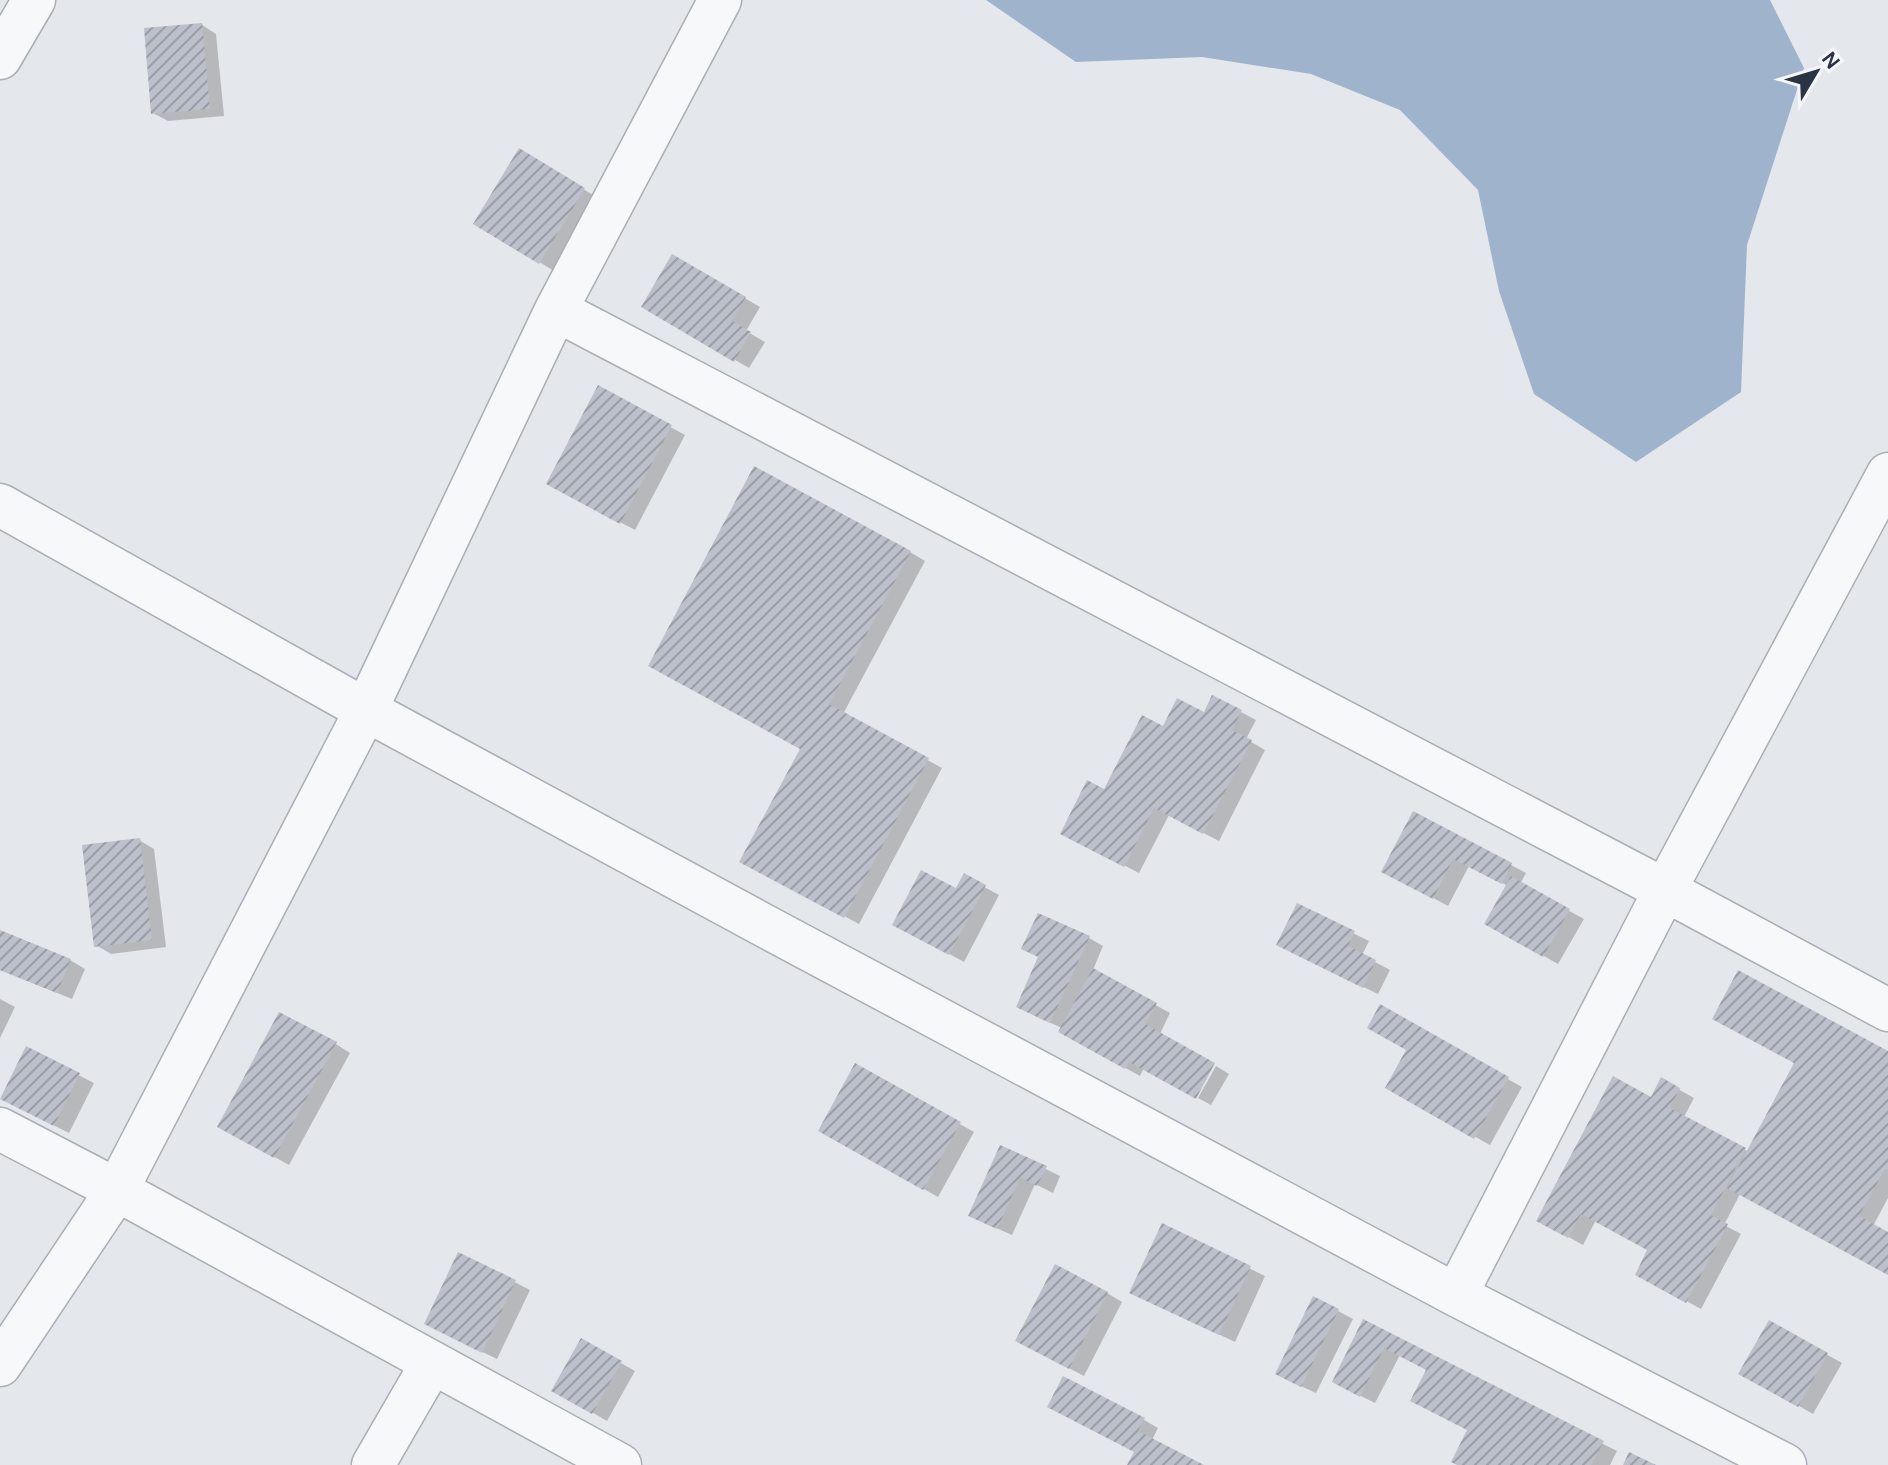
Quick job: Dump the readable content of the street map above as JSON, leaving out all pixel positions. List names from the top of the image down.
{
  "north": "top right"
}
